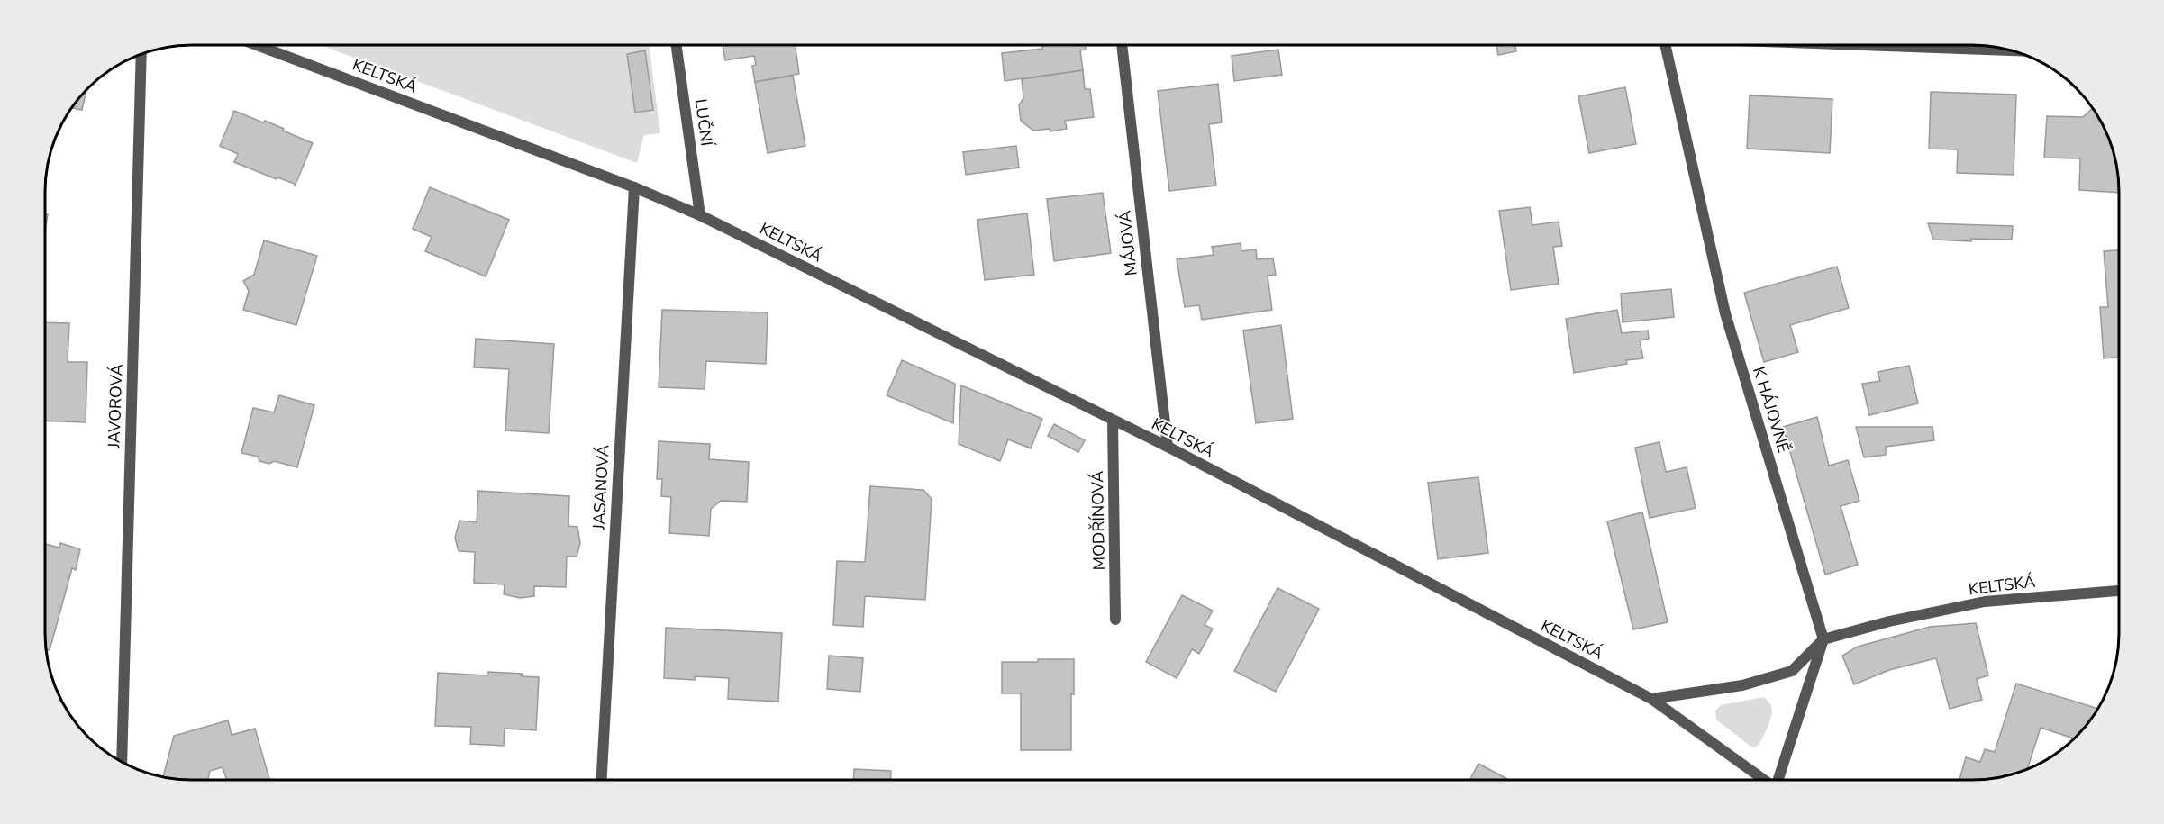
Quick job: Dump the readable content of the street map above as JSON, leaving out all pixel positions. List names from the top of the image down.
{
  "streets": {
    "street": [
      "KELTSKÁ",
      "LUČNÍ",
      "MÁJOVÁ",
      "JAVOROVÁ",
      "K HÁJOVNĚ",
      "JASANOVÁ",
      "MODŘÍNOVÁ"
    ]
  },
  "crossings": [
    ["KELTSKÁ", "LUČNÍ"],
    ["KELTSKÁ", "MÁJOVÁ"],
    ["KELTSKÁ", "K HÁJOVNĚ"],
    ["KELTSKÁ", "JASANOVÁ"],
    ["KELTSKÁ", "MODŘÍNOVÁ"]
  ]
}
